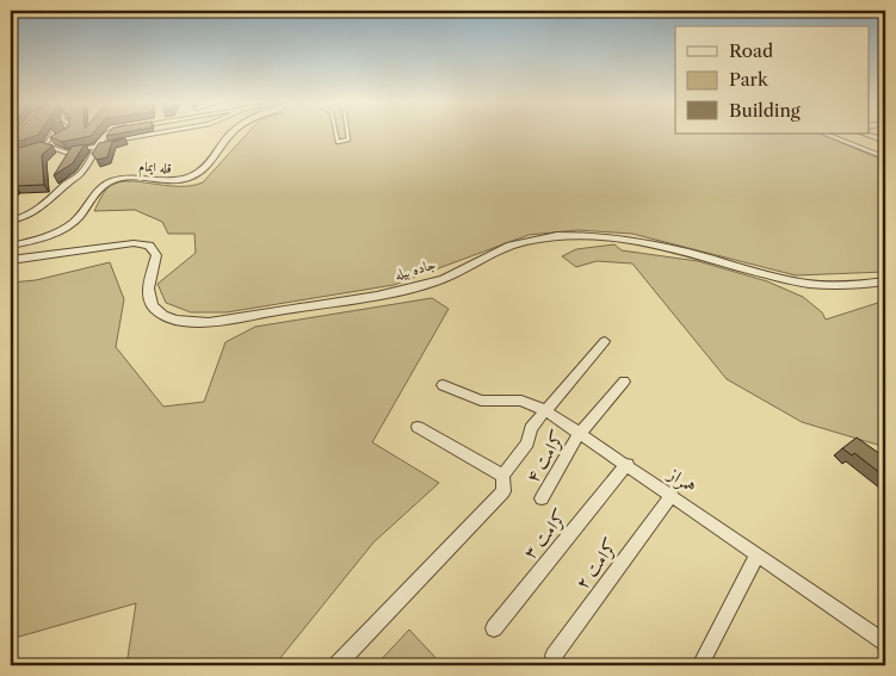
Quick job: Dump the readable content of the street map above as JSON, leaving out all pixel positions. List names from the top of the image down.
{
  "streets": {
    "street": [
      "قله ایمام",
      "جاده بیله",
      "کرامت ۴",
      "همراز",
      "کرامت ۳",
      "کرامت ۲"
    ]
  },
  "crossings": [
    ["کرامت ۴", "همراز"],
    ["همراز", "کرامت ۳"],
    ["همراز", "کرامت ۲"]
  ],
  "legend": ["Road", "Park", "Building"]
}
